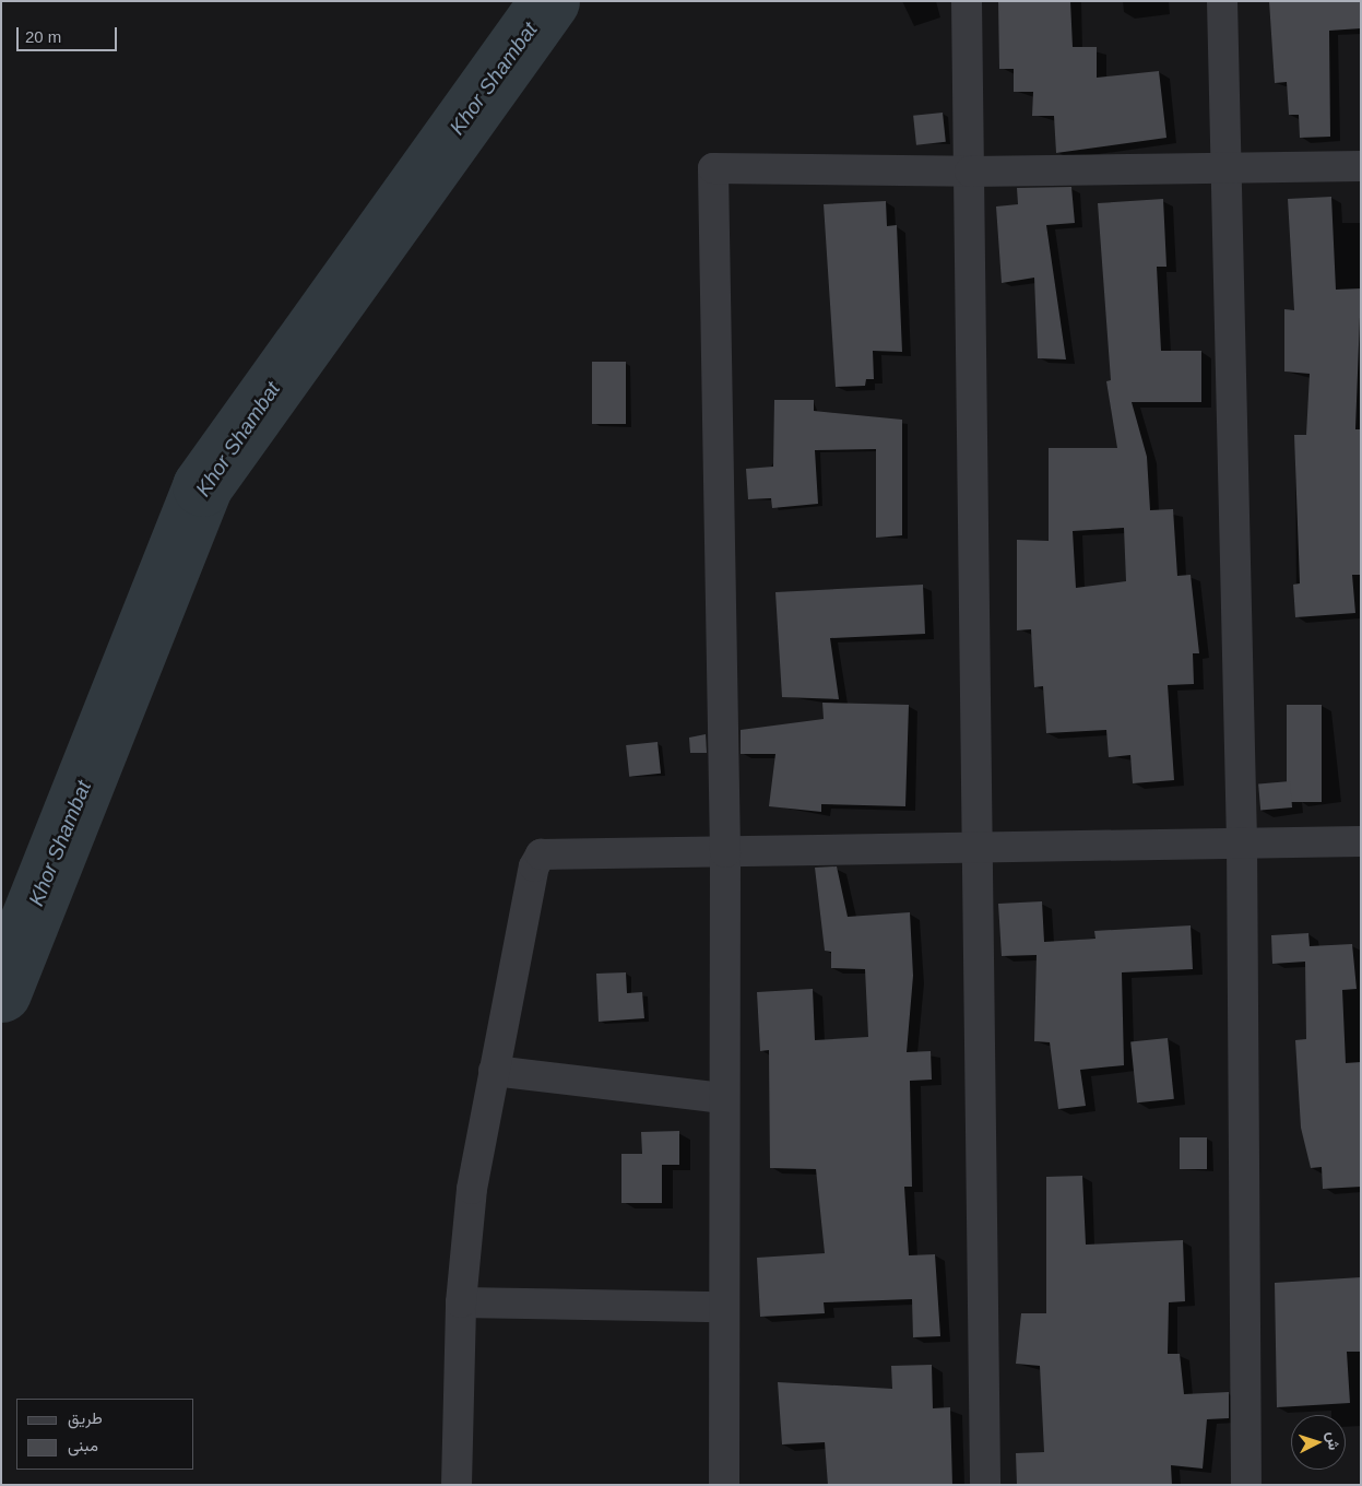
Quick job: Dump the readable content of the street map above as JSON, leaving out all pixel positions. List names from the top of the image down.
{
  "water": ["Khor Shambat"],
  "legend": ["طريق", "مبنى"],
  "scale_bar": "20 m",
  "north": "right"
}
